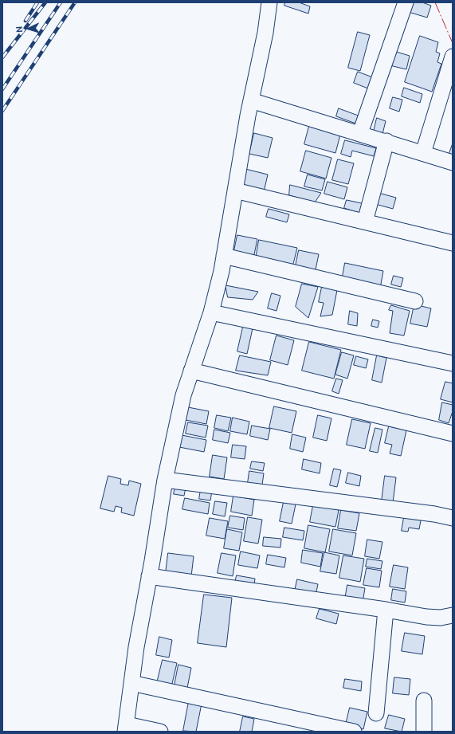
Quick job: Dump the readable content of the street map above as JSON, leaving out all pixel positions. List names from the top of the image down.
{
  "north": "left"
}
